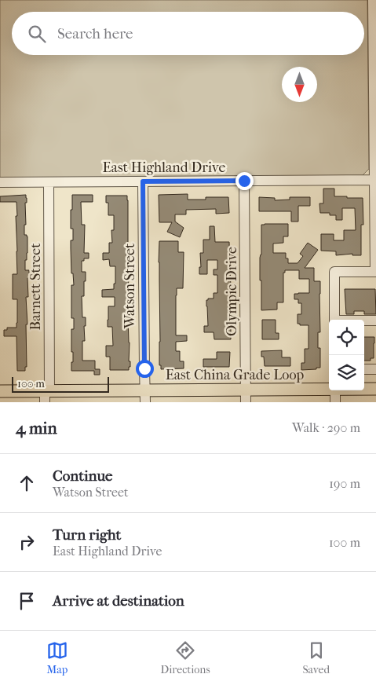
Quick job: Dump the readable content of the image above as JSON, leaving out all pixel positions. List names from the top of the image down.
{
  "streets": {
    "main road": ["East China Grade Loop"],
    "street": [
      "East Highland Drive",
      "Watson Street",
      "Barnett Street",
      "Olympic Drive"
    ]
  },
  "crossings": [
    ["East Highland Drive", "Watson Street"],
    ["East Highland Drive", "Barnett Street"],
    ["East Highland Drive", "Olympic Drive"],
    ["Watson Street", "East China Grade Loop"],
    ["Barnett Street", "East China Grade Loop"],
    ["Olympic Drive", "East China Grade Loop"]
  ],
  "scale_bar": "100 m",
  "north": "bottom",
  "page": {
    "search": "Search here",
    "scale": "100 m",
    "heading": ["4 min", "Walk · 290 m"],
    "list": [
      ["Continue", "Watson Street", "190 m"],
      ["Turn right", "East Highland Drive", "100 m"],
      "Arrive at destination"
    ],
    "nav": ["Map", "Directions", "Saved"]
  }
}
